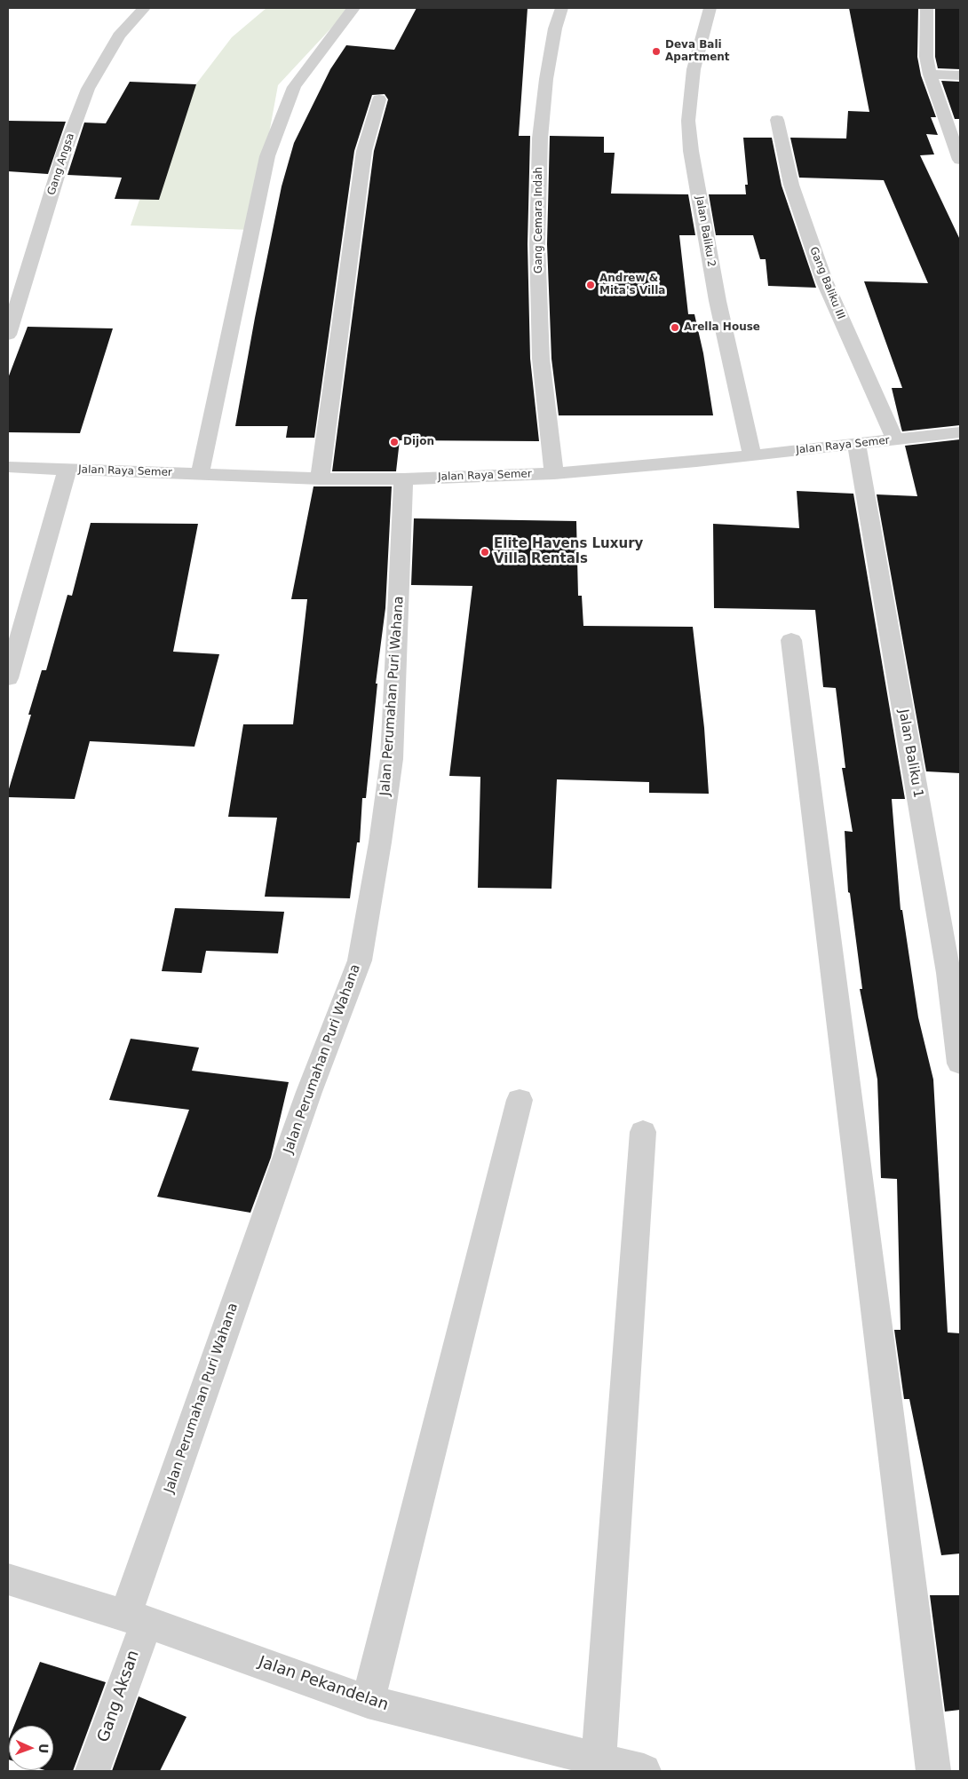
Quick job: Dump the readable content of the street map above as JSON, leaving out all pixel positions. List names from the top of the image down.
{
  "streets": {
    "street": [
      "Gang Angsa",
      "Gang Cemara Indah",
      "Jalan Baliku 2",
      "Gang Baliku III",
      "Jalan Raya Semer",
      "Jalan Perumahan Puri Wahana",
      "Jalan Baliku 1",
      "Jalan Pekandelan",
      "Gang Aksan"
    ]
  },
  "crossings": [
    ["Gang Cemara Indah", "Jalan Raya Semer"],
    ["Jalan Baliku 2", "Jalan Raya Semer"],
    ["Gang Baliku III", "Jalan Raya Semer"],
    ["Jalan Raya Semer", "Jalan Perumahan Puri Wahana"],
    ["Jalan Raya Semer", "Jalan Baliku 1"],
    ["Jalan Perumahan Puri Wahana", "Jalan Pekandelan"],
    ["Jalan Perumahan Puri Wahana", "Gang Aksan"],
    ["Jalan Pekandelan", "Gang Aksan"]
  ],
  "places": [
    "Deva Bali Apartment",
    "Andrew & Mita's Villa",
    "Arella House",
    "Dijon",
    "Elite Havens Luxury Villa Rentals"
  ],
  "north": "right"
}
